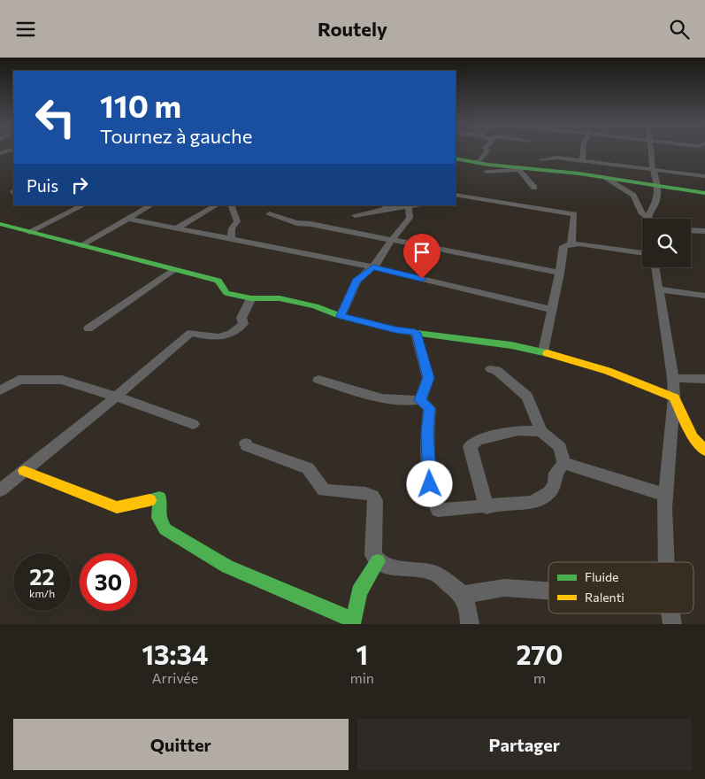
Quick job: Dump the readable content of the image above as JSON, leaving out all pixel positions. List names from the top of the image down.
{
  "legend": ["Fluide", "Ralenti"],
  "page": {
    "header": "Routely",
    "turn": ["110 m", "Tournez à gauche"],
    "then": "Puis",
    "speed": "22 km/h",
    "limit": "30",
    "eta": [
      "13:34",
      "Arrivée",
      "1",
      "min",
      "270",
      "m"
    ],
    "buttons": ["Quitter", "Partager"]
  }
}
